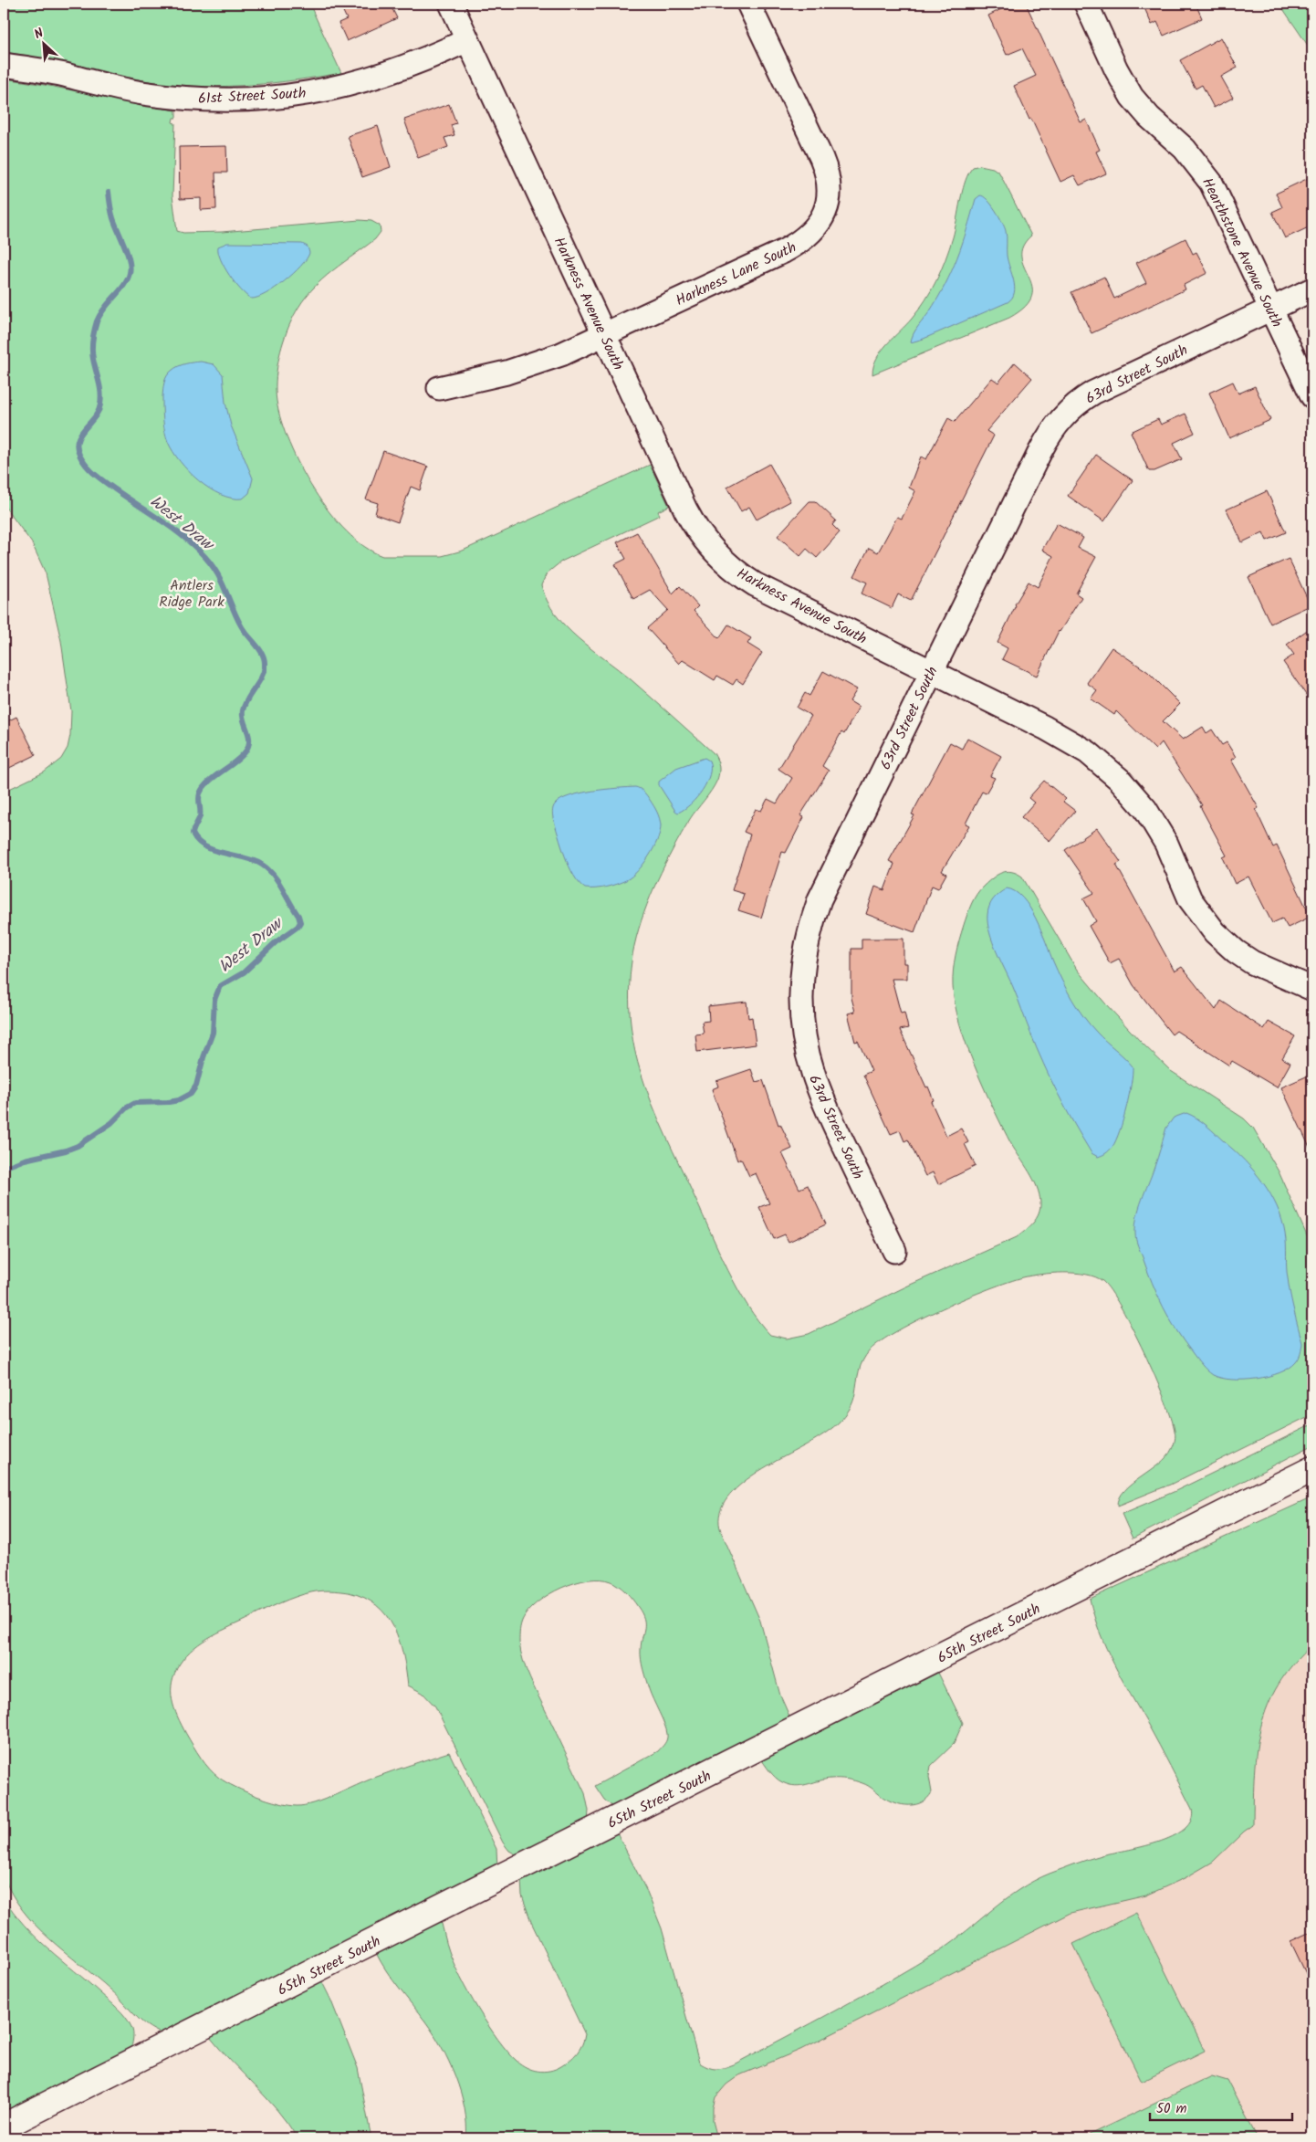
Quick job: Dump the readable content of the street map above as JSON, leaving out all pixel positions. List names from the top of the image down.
{
  "streets": {
    "street": [
      "61st Street South",
      "Hearthstone Avenue South",
      "Harkness Lane South",
      "Harkness Avenue South",
      "63rd Street South",
      "65th Street South"
    ]
  },
  "crossings": [
    ["61st Street South", "Harkness Avenue South"],
    ["Hearthstone Avenue South", "63rd Street South"],
    ["Harkness Lane South", "Harkness Avenue South"],
    ["Harkness Avenue South", "63rd Street South"]
  ],
  "water": ["West Draw"],
  "parks": ["Antlers Ridge Park"],
  "scale_bar": "50 m",
  "north": "top left"
}
